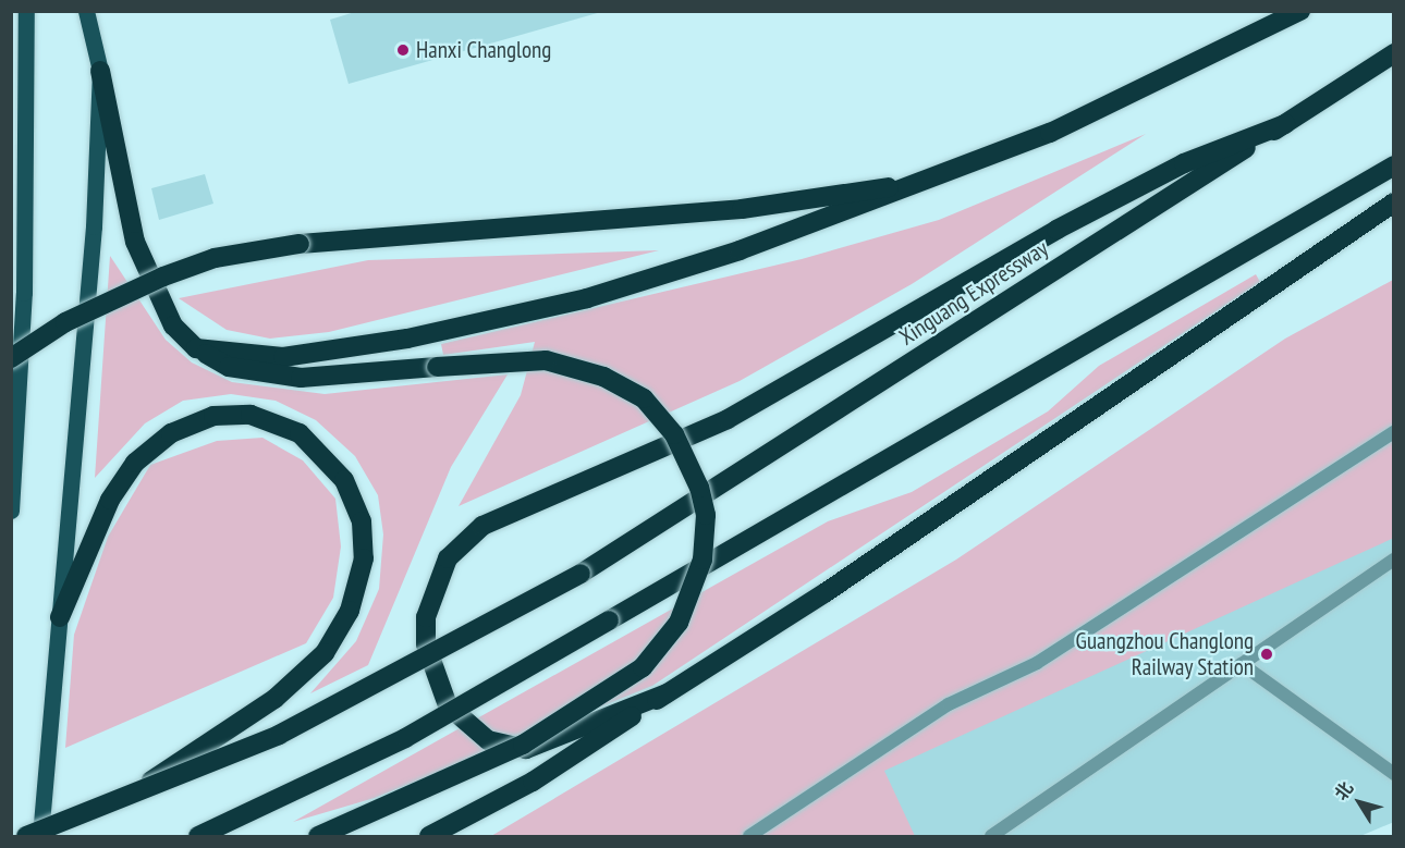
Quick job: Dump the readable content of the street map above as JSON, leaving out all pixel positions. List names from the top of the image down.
{
  "streets": {
    "highway": ["Xinguang Expressway"]
  },
  "places": ["Hanxi Changlong", "Guangzhou Changlong Railway Station"],
  "north": "top left"
}
